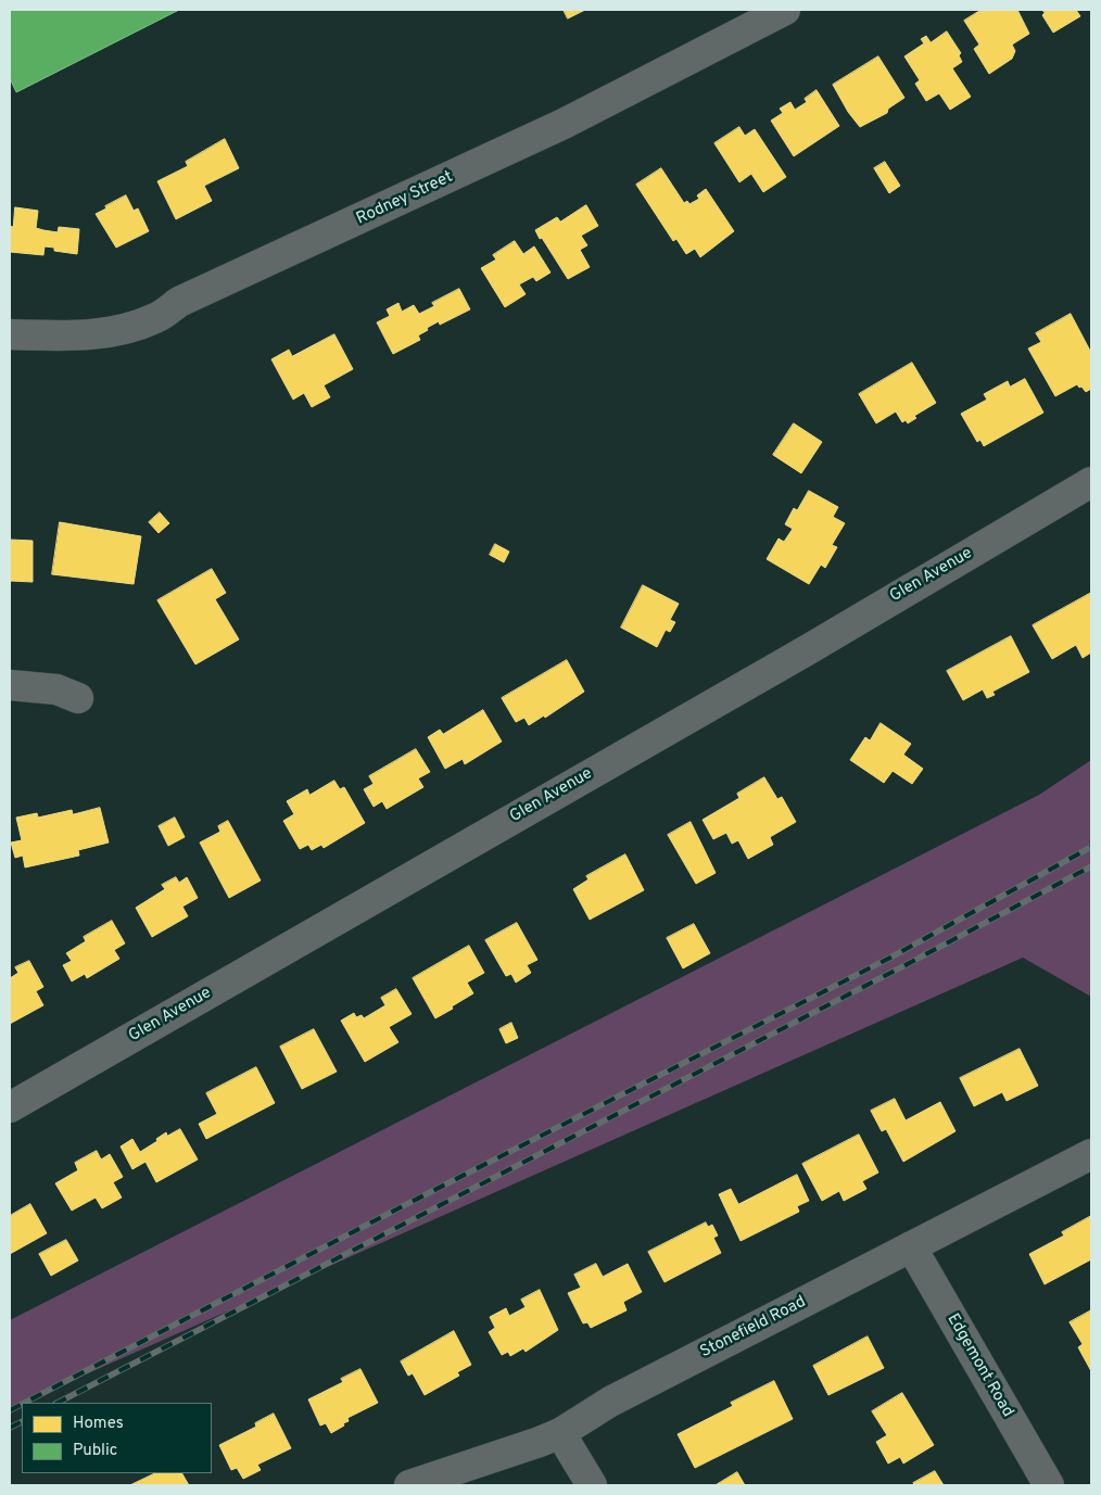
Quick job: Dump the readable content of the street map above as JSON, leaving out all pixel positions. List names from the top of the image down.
{
  "streets": {
    "street": [
      "Rodney Street",
      "Glen Avenue",
      "Stonefield Road",
      "Edgemont Road"
    ]
  },
  "crossings": [
    ["Stonefield Road", "Edgemont Road"]
  ],
  "legend": ["Homes", "Public"]
}
